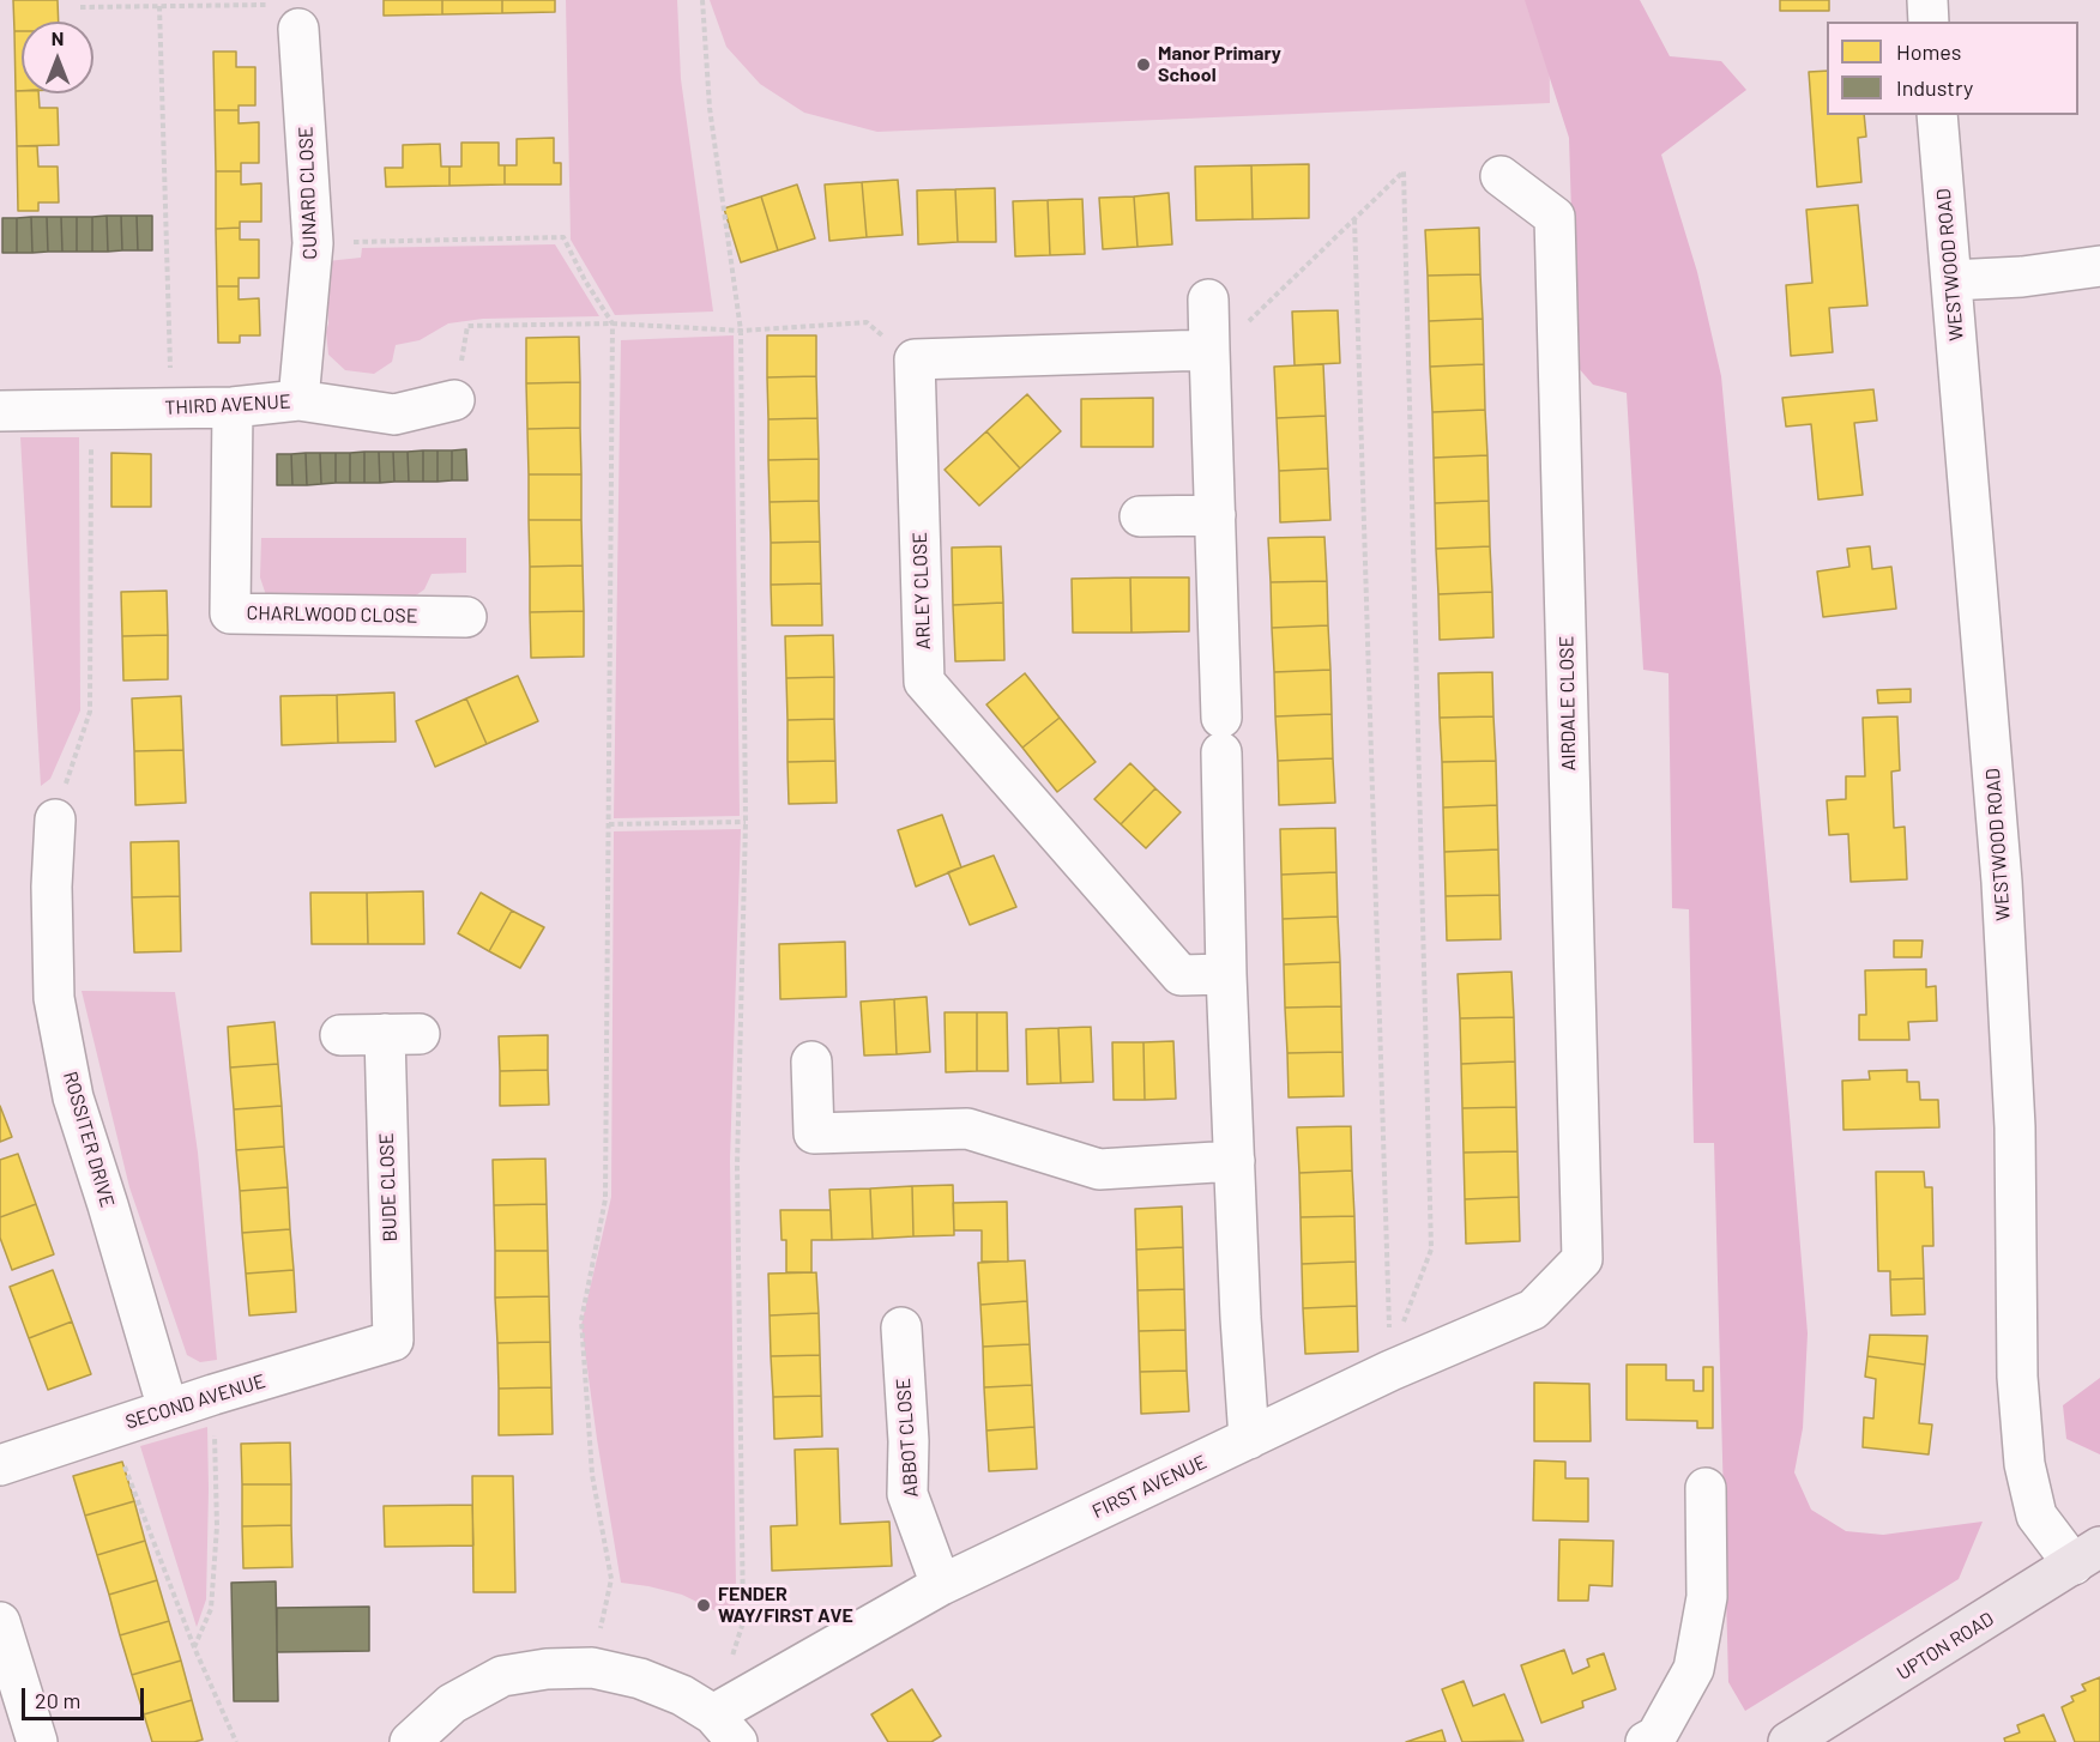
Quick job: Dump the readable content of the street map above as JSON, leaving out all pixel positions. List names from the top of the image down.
{
  "streets": {
    "main road": ["UPTON ROAD"],
    "street": [
      "CUNARD CLOSE",
      "WESTWOOD ROAD",
      "THIRD AVENUE",
      "ARLEY CLOSE",
      "CHARLWOOD CLOSE",
      "AIRDALE CLOSE",
      "ROSSITER DRIVE",
      "BUDE CLOSE",
      "SECOND AVENUE",
      "ABBOT CLOSE",
      "FIRST AVENUE"
    ]
  },
  "crossings": [
    ["CUNARD CLOSE", "THIRD AVENUE"],
    ["WESTWOOD ROAD", "UPTON ROAD"],
    ["THIRD AVENUE", "CHARLWOOD CLOSE"],
    ["AIRDALE CLOSE", "FIRST AVENUE"],
    ["ROSSITER DRIVE", "SECOND AVENUE"],
    ["BUDE CLOSE", "SECOND AVENUE"],
    ["ABBOT CLOSE", "FIRST AVENUE"]
  ],
  "places": ["Manor Primary School", "FENDER WAY/FIRST AVE"],
  "legend": ["Homes", "Industry"],
  "scale_bar": "20 m",
  "north": "top"
}
